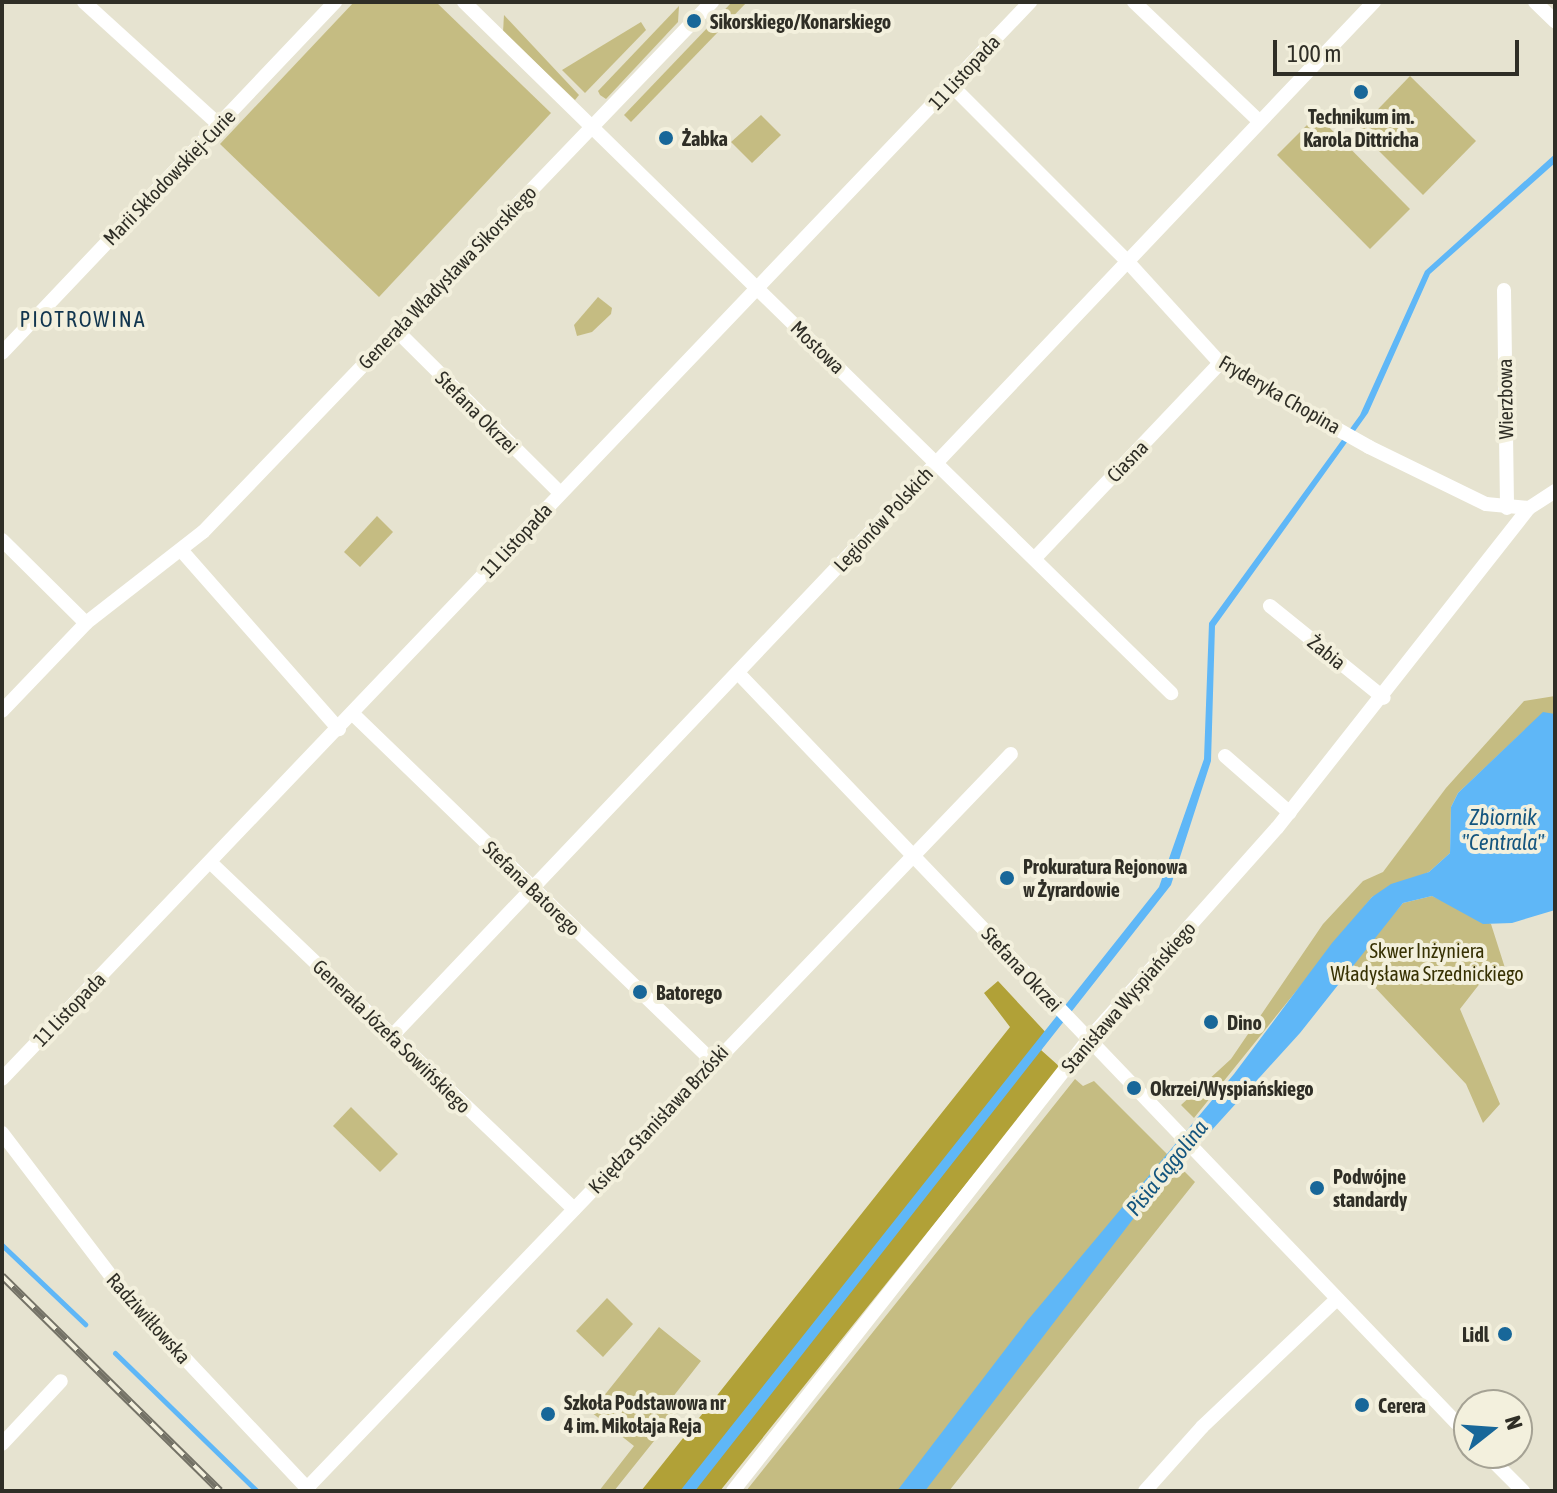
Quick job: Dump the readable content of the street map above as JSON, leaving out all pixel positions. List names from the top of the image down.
{
  "streets": {
    "street": [
      "11 Listopada",
      "Marii Skłodowskiej-Curie",
      "Generała Władysława Sikorskiego",
      "Mostowa",
      "Fryderyka Chopina",
      "Wierzbowa",
      "Stefana Okrzei",
      "Ciasna",
      "Legionów Polskich",
      "Żabia",
      "Stefana Batorego",
      "Stanisława Wyspiańskiego",
      "Generała Józefa Sowińskiego",
      "Księdza Stanisława Brzóski",
      "Radziwiłłowska"
    ]
  },
  "crossings": [
    ["11 Listopada", "Mostowa"],
    ["11 Listopada", "Fryderyka Chopina"],
    ["11 Listopada", "Stefana Okrzei"],
    ["11 Listopada", "Stefana Batorego"],
    ["11 Listopada", "Generała Józefa Sowińskiego"],
    ["Generała Władysława Sikorskiego", "Mostowa"],
    ["Generała Władysława Sikorskiego", "Stefana Okrzei"],
    ["Mostowa", "Ciasna"],
    ["Mostowa", "Legionów Polskich"],
    ["Fryderyka Chopina", "Wierzbowa"],
    ["Fryderyka Chopina", "Ciasna"],
    ["Fryderyka Chopina", "Legionów Polskich"],
    ["Fryderyka Chopina", "Stanisława Wyspiańskiego"],
    ["Stefana Okrzei", "Legionów Polskich"],
    ["Stefana Okrzei", "Stanisława Wyspiańskiego"],
    ["Stefana Okrzei", "Księdza Stanisława Brzóski"],
    ["Legionów Polskich", "Stefana Batorego"],
    ["Legionów Polskich", "Generała Józefa Sowińskiego"],
    ["Żabia", "Stanisława Wyspiańskiego"],
    ["Stefana Batorego", "Księdza Stanisława Brzóski"],
    ["Generała Józefa Sowińskiego", "Księdza Stanisława Brzóski"],
    ["Księdza Stanisława Brzóski", "Radziwiłłowska"]
  ],
  "districts": ["PIOTROWINA"],
  "water": ["Zbiornik \"Centrala\"", "Pisia Gągolina"],
  "parks": ["Skwer Inżyniera Władysława Srzednickiego"],
  "places": [
    "Sikorskiego/Konarskiego",
    "Technikum im. Karola Dittricha",
    "Żabka",
    "Prokuratura Rejonowa w Żyrardowie",
    "Batorego",
    "Dino",
    "Okrzei/Wyspiańskiego",
    "Podwójne standardy",
    "Lidl",
    "Cerera",
    "Szkoła Podstawowa nr 4 im. Mikołaja Reja"
  ],
  "scale_bar": "100 m",
  "north": "right"
}
